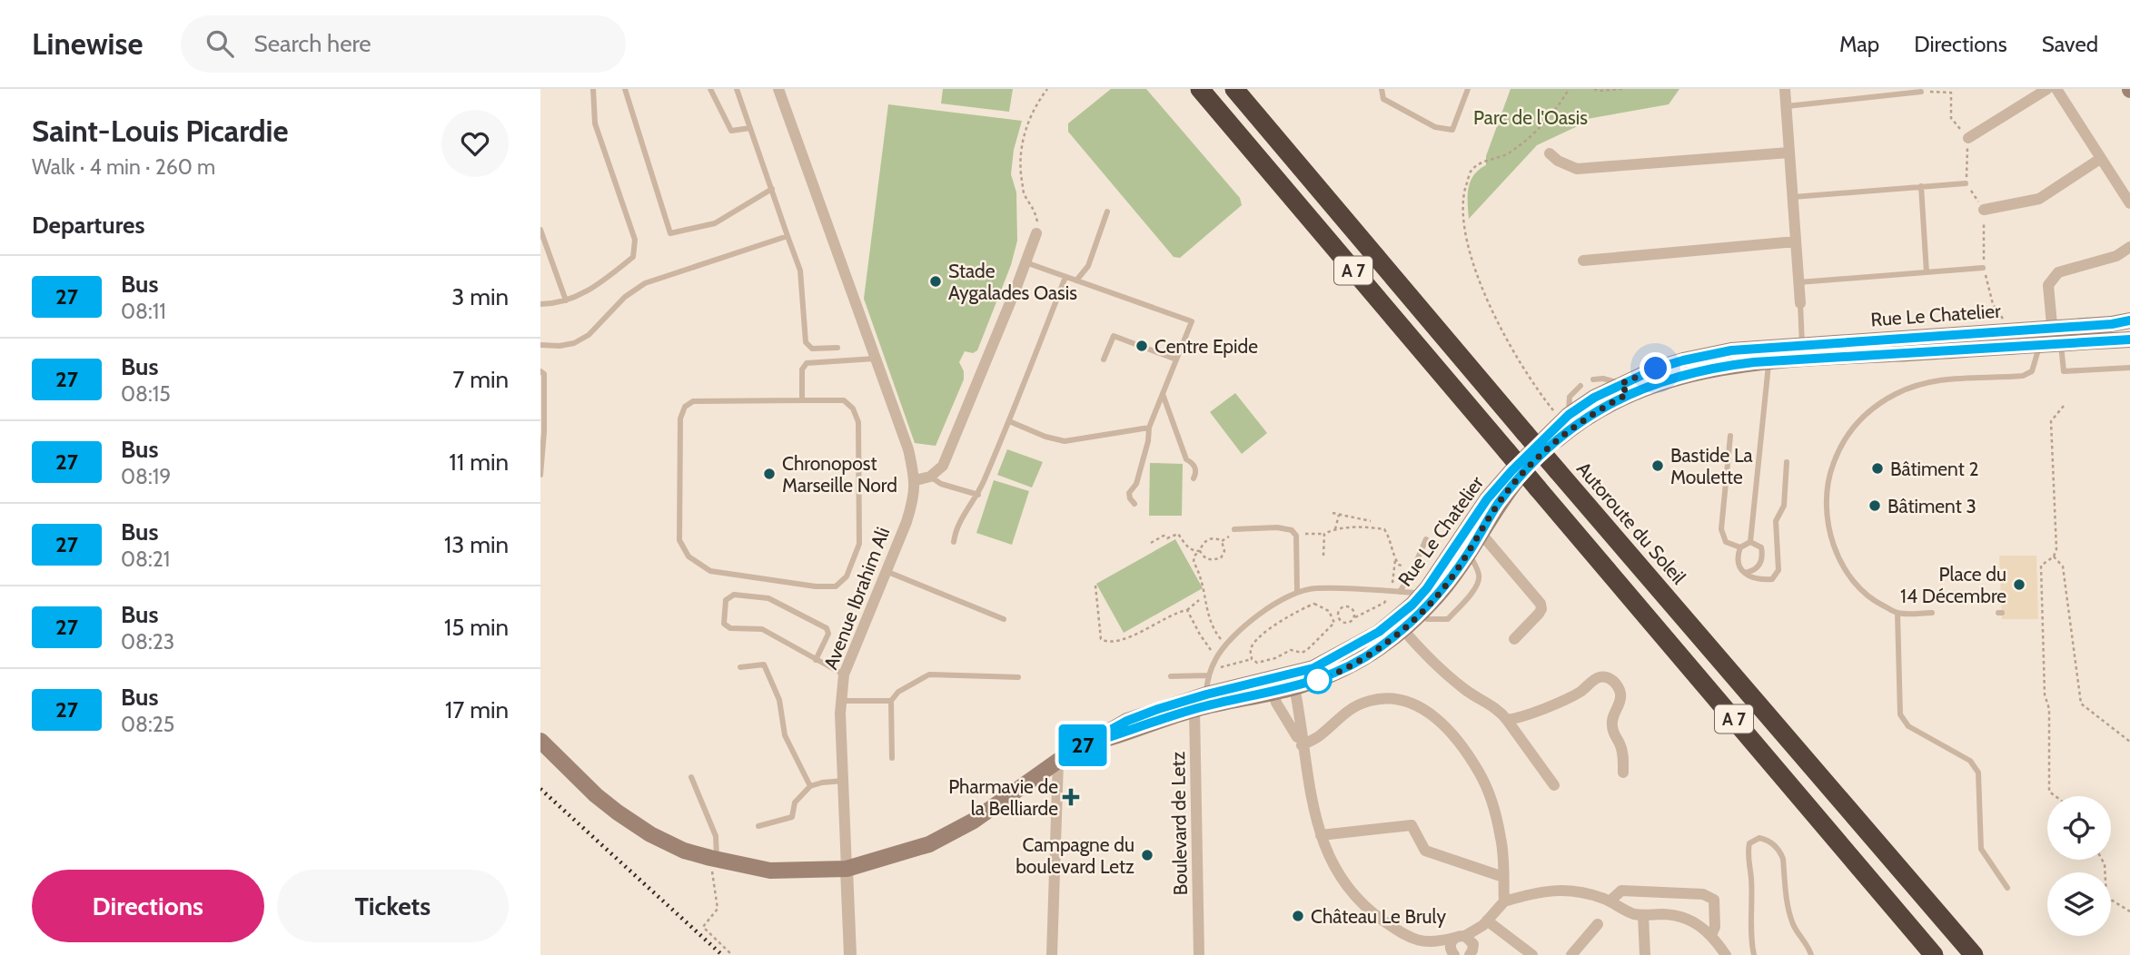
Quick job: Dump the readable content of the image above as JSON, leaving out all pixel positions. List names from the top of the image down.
{
  "streets": {
    "highway": ["A 7", "Autoroute du Soleil"],
    "main road": ["Rue Le Chatelier"],
    "street": ["Avenue Ibrahim Ali", "Boulevard de Letz"]
  },
  "crossings": [
    ["Rue Le Chatelier", "Avenue Ibrahim Ali"],
    ["Rue Le Chatelier", "Boulevard de Letz"]
  ],
  "parks": ["Parc de l'Oasis"],
  "places": {
    "other": [
      "Stade Aygalades Oasis",
      "Centre Epide",
      "Bastide La Moulette",
      "Bâtiment 2",
      "Chronopost Marseille Nord",
      "Bâtiment 3",
      "Place du 14 Décembre",
      "Campagne du boulevard Letz",
      "Château Le Bruly"
    ],
    "health": ["Pharmavie de la Belliarde"]
  },
  "lines": ["bus line 27"],
  "page": {
    "header": "Linewise",
    "search": "Search here",
    "nav": ["Map", "Directions", "Saved"],
    "heading": [
      ["Saint-Louis Picardie", "Walk · 4 min · 260 m"],
      "Departures"
    ],
    "on_map": "27",
    "list": [
      {
        "mark": "27",
        "name": "Bus",
        "note": "08:11",
        "value": "3 min"
      },
      {
        "mark": "27",
        "name": "Bus",
        "note": "08:15",
        "value": "7 min"
      },
      {
        "mark": "27",
        "name": "Bus",
        "note": "08:19",
        "value": "11 min"
      },
      {
        "mark": "27",
        "name": "Bus",
        "note": "08:21",
        "value": "13 min"
      },
      {
        "mark": "27",
        "name": "Bus",
        "note": "08:23",
        "value": "15 min"
      },
      {
        "mark": "27",
        "name": "Bus",
        "note": "08:25",
        "value": "17 min"
      }
    ],
    "buttons": ["Directions", "Tickets"]
  }
}
